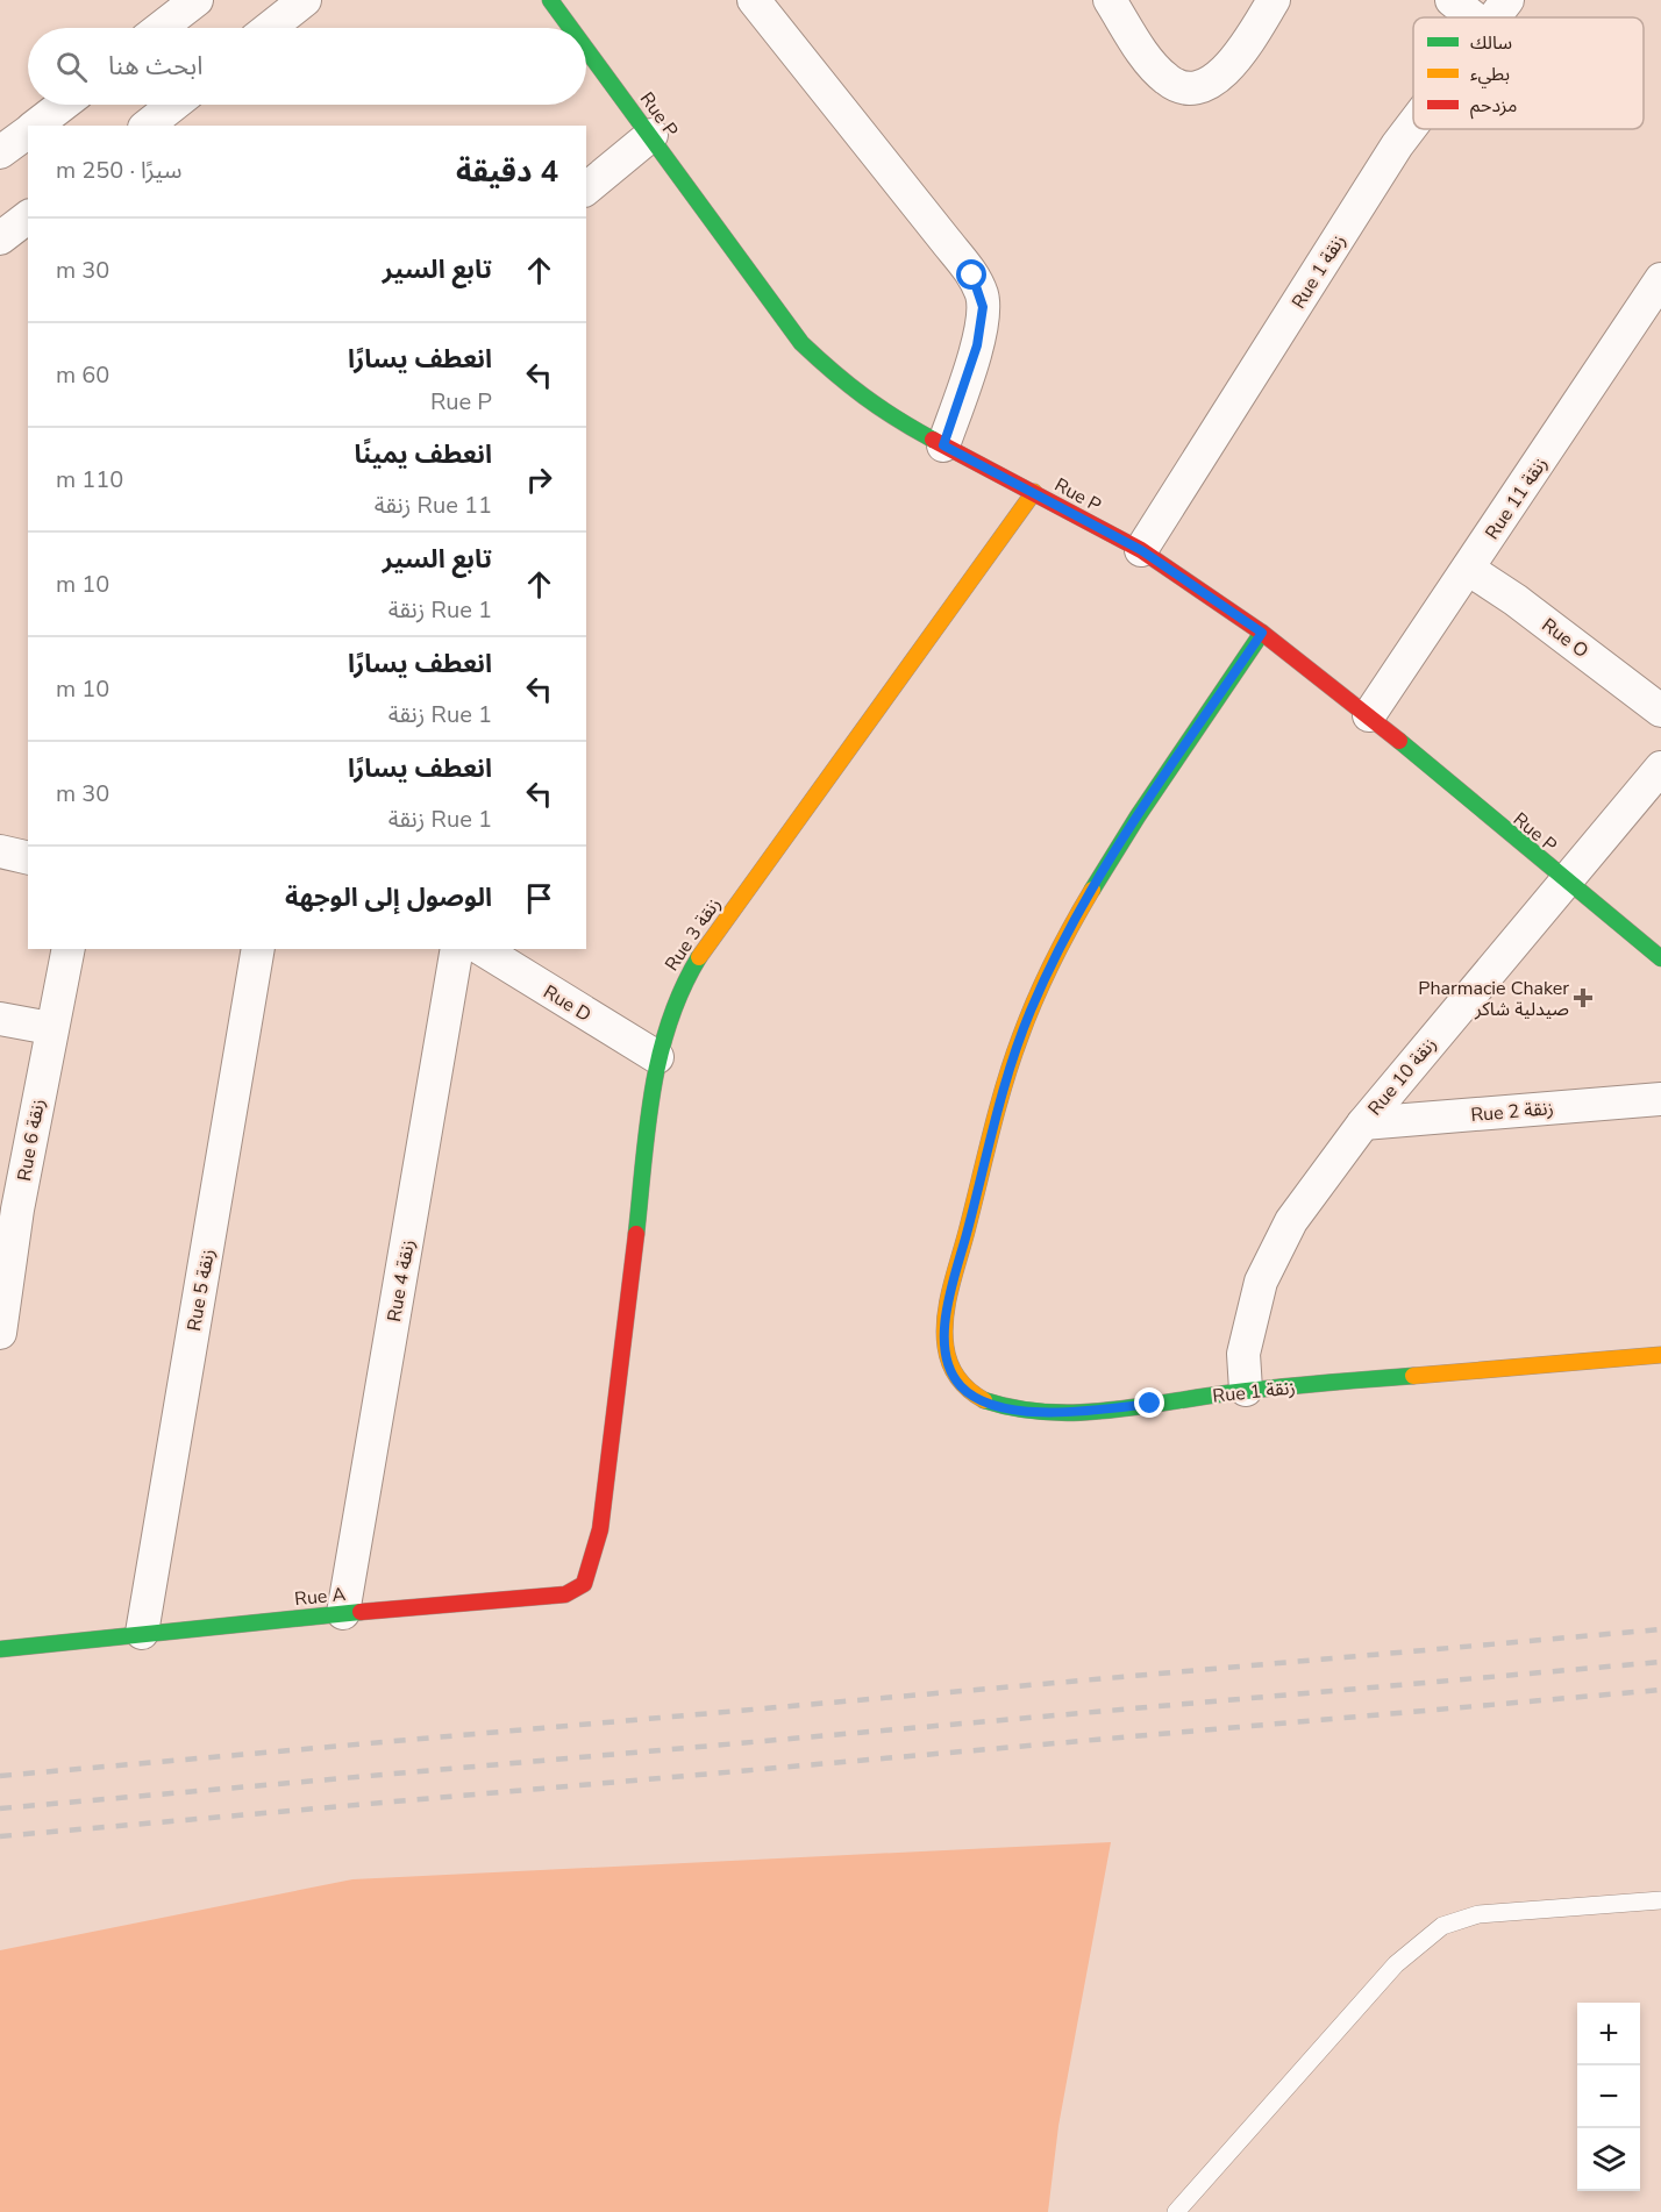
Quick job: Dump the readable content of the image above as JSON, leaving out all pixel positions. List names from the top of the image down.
{
  "streets": {
    "street": [
      "Rue P",
      "Rue 1 زنقة",
      "Rue 11 زنقة",
      "Rue O",
      "Rue 3 زنقة",
      "Rue D",
      "Rue 10 زنقة",
      "Rue 2 زنقة",
      "Rue 6 زنقة",
      "Rue 4 زنقة",
      "Rue 5 زنقة",
      "Rue A"
    ]
  },
  "crossings": [
    ["Rue P", "Rue 1 زنقة"],
    ["Rue P", "Rue 11 زنقة"],
    ["Rue P", "Rue 3 زنقة"],
    ["Rue P", "Rue 10 زنقة"],
    ["Rue 1 زنقة", "Rue 10 زنقة"],
    ["Rue 11 زنقة", "Rue O"],
    ["Rue 3 زنقة", "Rue D"],
    ["Rue 3 زنقة", "Rue A"],
    ["Rue 10 زنقة", "Rue 2 زنقة"],
    ["Rue 4 زنقة", "Rue A"],
    ["Rue 5 زنقة", "Rue A"]
  ],
  "places": {
    "health": ["Pharmacie Chaker صيدلية شاكر"]
  },
  "legend": ["سالك", "بطيء", "مزدحم"],
  "page": {
    "search": "ابحث هنا",
    "heading": ["4 دقيقة", "سيرًا · 250 m"],
    "list": [
      ["تابع السير", "30 m"],
      ["انعطف يسارًا", "Rue P", "60 m"],
      ["انعطف يمينًا", "Rue 11 زنقة", "110 m"],
      ["تابع السير", "Rue 1 زنقة", "10 m"],
      ["انعطف يسارًا", "Rue 1 زنقة", "10 m"],
      ["انعطف يسارًا", "Rue 1 زنقة", "30 m"],
      "الوصول إلى الوجهة"
    ],
    "map_buttons": ["+", "−"]
  }
}
